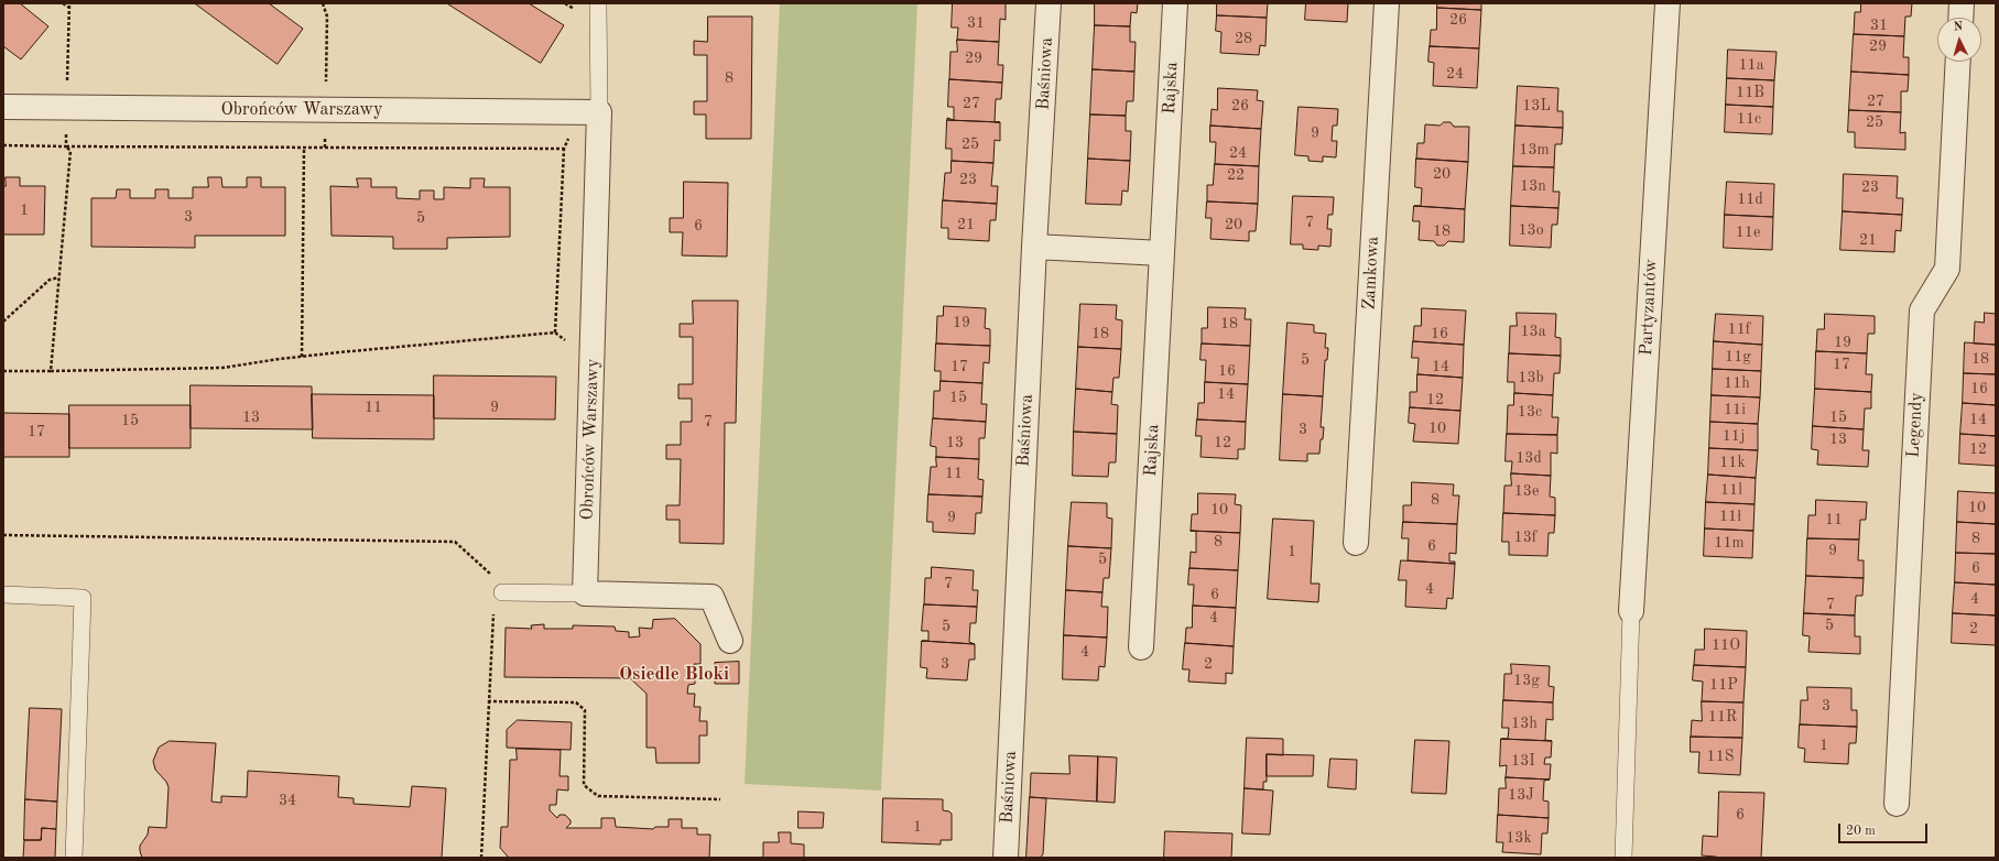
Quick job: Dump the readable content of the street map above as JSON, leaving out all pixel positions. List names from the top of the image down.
{
  "streets": {
    "street": [
      "Baśniowa",
      "Rajska",
      "Obrońców Warszawy",
      "Zamkowa",
      "Partyzantów",
      "Legendy"
    ]
  },
  "districts": ["Osiedle Bloki"],
  "house_numbers": [
    "26",
    "31",
    "31",
    "28",
    "29",
    "29",
    "11a",
    "24",
    "8",
    "11B",
    "27",
    "27",
    "26",
    "13L",
    "11c",
    "25",
    "9",
    "25",
    "13m",
    "24",
    "20",
    "22",
    "23",
    "13n",
    "23",
    "11d",
    "1",
    "3",
    "5",
    "7",
    "21",
    "20",
    "6",
    "13o",
    "18",
    "11e",
    "21",
    "19",
    "18",
    "11f",
    "13a",
    "18",
    "16",
    "19",
    "11g",
    "18",
    "5",
    "17",
    "17",
    "14",
    "16",
    "13b",
    "11h",
    "16",
    "14",
    "15",
    "12",
    "11",
    "9",
    "11i",
    "13c",
    "13",
    "15",
    "14",
    "15",
    "7",
    "10",
    "3",
    "17",
    "11j",
    "13",
    "13",
    "12",
    "12",
    "13d",
    "11k",
    "11",
    "11l",
    "13e",
    "8",
    "10",
    "10",
    "11ł",
    "9",
    "11",
    "13f",
    "8",
    "8",
    "11m",
    "6",
    "9",
    "1",
    "5",
    "6",
    "7",
    "4",
    "6",
    "4",
    "7",
    "4",
    "5",
    "5",
    "2",
    "11O",
    "4",
    "3",
    "2",
    "13g",
    "11P",
    "3",
    "11R",
    "13h",
    "1",
    "11S",
    "13I",
    "13J",
    "34",
    "6",
    "1",
    "13k"
  ],
  "scale_bar": "20 m",
  "north": "top"
}
